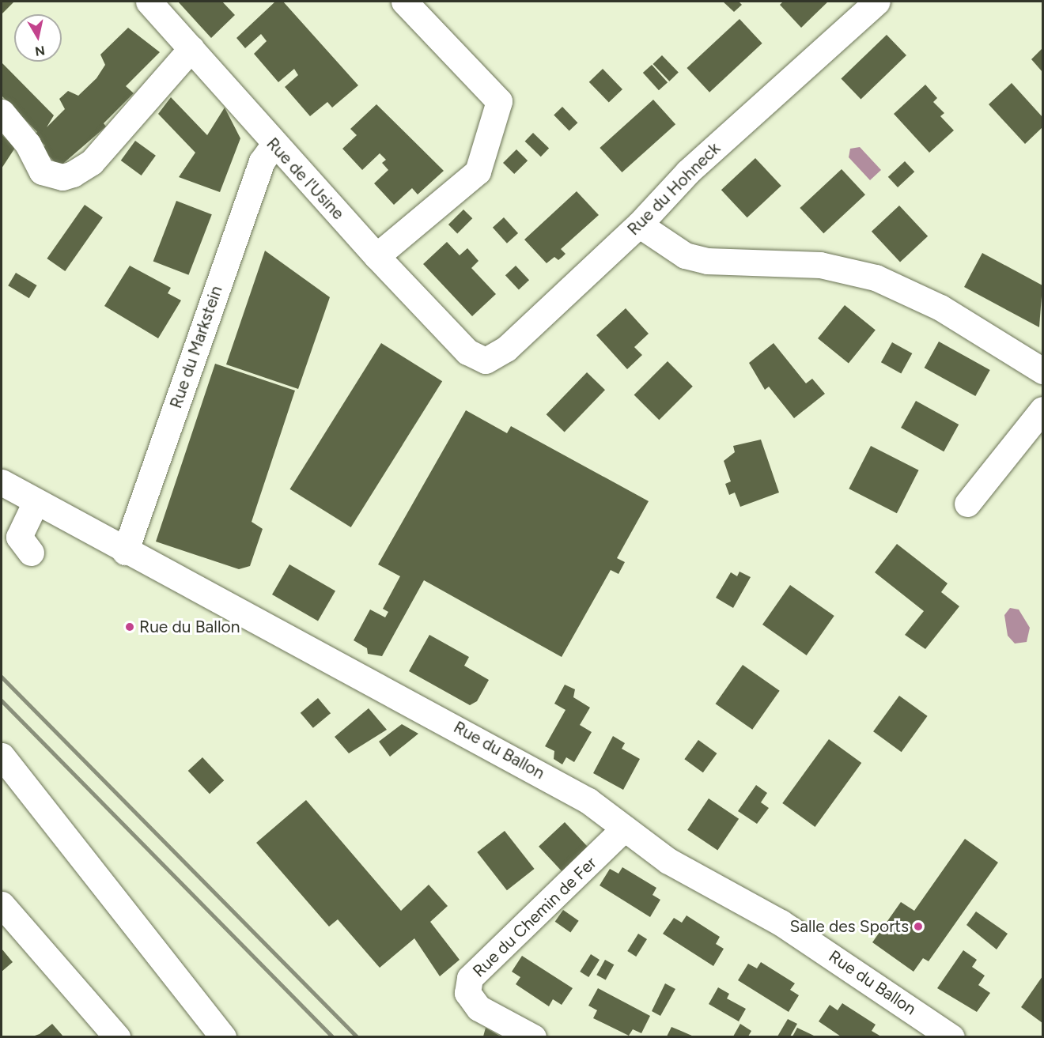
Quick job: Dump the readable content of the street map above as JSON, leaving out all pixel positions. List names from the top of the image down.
{
  "streets": {
    "street": [
      "Rue de l'Usine",
      "Rue du Hohneck",
      "Rue du Markstein",
      "Rue du Ballon",
      "Rue du Chemin de Fer"
    ]
  },
  "crossings": [
    ["Rue de l'Usine", "Rue du Hohneck"],
    ["Rue de l'Usine", "Rue du Markstein"],
    ["Rue du Markstein", "Rue du Ballon"],
    ["Rue du Ballon", "Rue du Chemin de Fer"]
  ],
  "places": ["Rue du Ballon", "Salle des Sports"],
  "north": "bottom"
}
